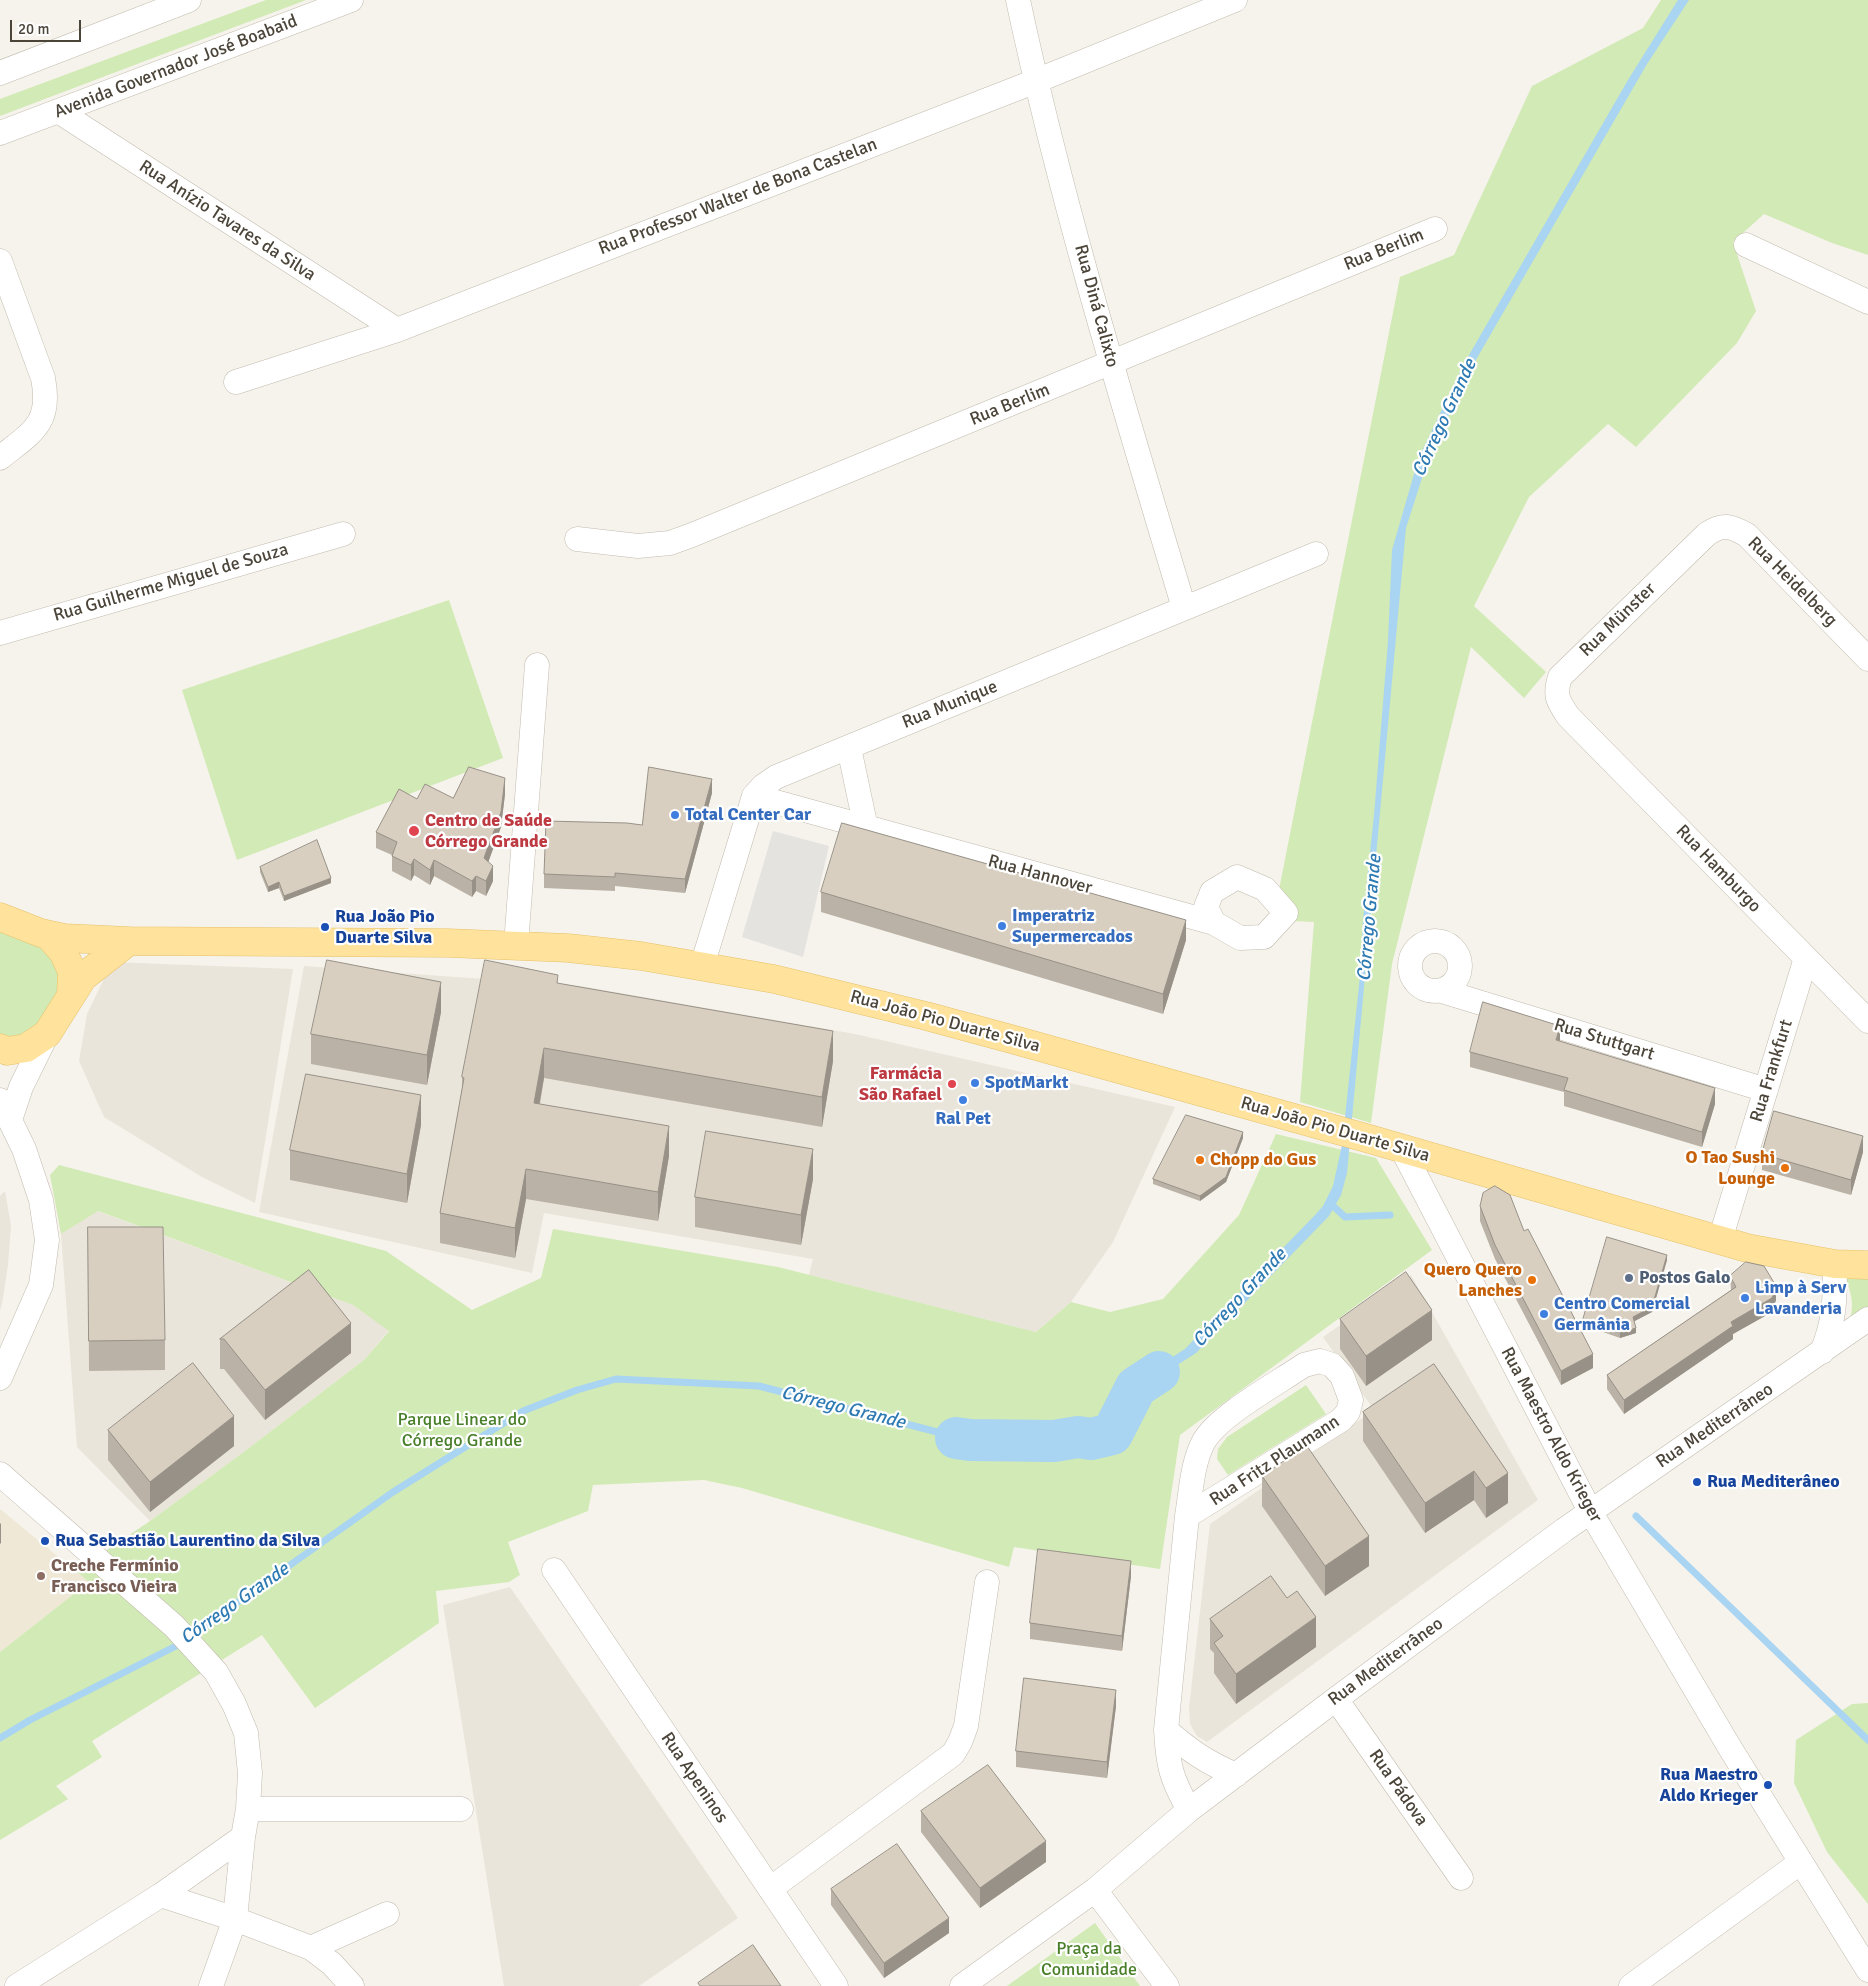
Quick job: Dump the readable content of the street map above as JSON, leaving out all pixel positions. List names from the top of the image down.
{
  "streets": {
    "main road": ["Rua João Pio Duarte Silva"],
    "street": [
      "Avenida Governador José Boabaid",
      "Rua Professor Walter de Bona Castelan",
      "Rua Anízio Tavares da Silva",
      "Rua Berlim",
      "Rua Diná Calixto",
      "Rua Heidelberg",
      "Rua Guilherme Miguel de Souza",
      "Rua Münster",
      "Rua Munique",
      "Rua Hamburgo",
      "Rua Hannover",
      "Rua Stuttgart",
      "Rua Frankfurt",
      "Rua Mediterrâneo",
      "Rua Maestro Aldo Krieger",
      "Rua Fritz Plaumann",
      "Rua Apeninos",
      "Rua Pádova"
    ]
  },
  "crossings": [
    ["Avenida Governador José Boabaid", "Rua Anízio Tavares da Silva"],
    ["Rua Professor Walter de Bona Castelan", "Rua Anízio Tavares da Silva"],
    ["Rua Professor Walter de Bona Castelan", "Rua Diná Calixto"],
    ["Rua Berlim", "Rua Diná Calixto"],
    ["Rua Diná Calixto", "Rua Munique"],
    ["Rua Heidelberg", "Rua Münster"],
    ["Rua Münster", "Rua Hamburgo"],
    ["Rua Munique", "Rua Hannover"],
    ["Rua Hamburgo", "Rua Frankfurt"],
    ["Rua João Pio Duarte Silva", "Rua Frankfurt"],
    ["Rua João Pio Duarte Silva", "Rua Maestro Aldo Krieger"],
    ["Rua Stuttgart", "Rua Frankfurt"],
    ["Rua Mediterrâneo", "Rua Maestro Aldo Krieger"],
    ["Rua Mediterrâneo", "Rua Fritz Plaumann"],
    ["Rua Mediterrâneo", "Rua Pádova"]
  ],
  "water": ["Córrego Grande"],
  "parks": ["Parque Linear do Córrego Grande", "Praça da Comunidade"],
  "places": [
    "Total Center Car",
    "Centro de Saúde Córrego Grande",
    "Imperatriz Supermercados",
    "Rua João Pio Duarte Silva",
    "SpotMarkt",
    "Farmácia São Rafael",
    "Ral Pet",
    "Chopp do Gus",
    "O Tao Sushi Lounge",
    "Postos Galo",
    "Quero Quero Lanches",
    "Limp à Serv Lavanderia",
    "Centro Comercial Germânia",
    "Rua Mediterâneo",
    "Rua Sebastião Laurentino da Silva",
    "Creche Fermínio Francisco Vieira",
    "Rua Maestro Aldo Krieger"
  ],
  "scale_bar": "20 m"
}
